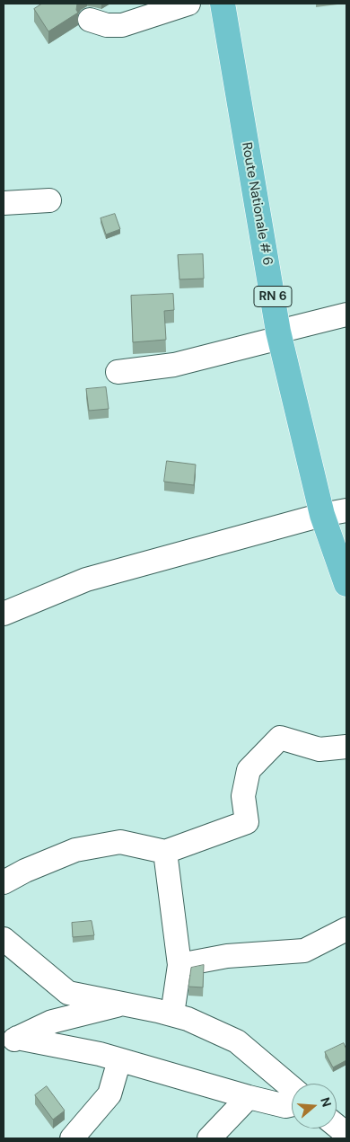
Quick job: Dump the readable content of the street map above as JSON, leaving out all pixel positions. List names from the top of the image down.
{
  "streets": {
    "main road": ["Route Nationale # 6", "RN 6"]
  },
  "north": "right"
}
